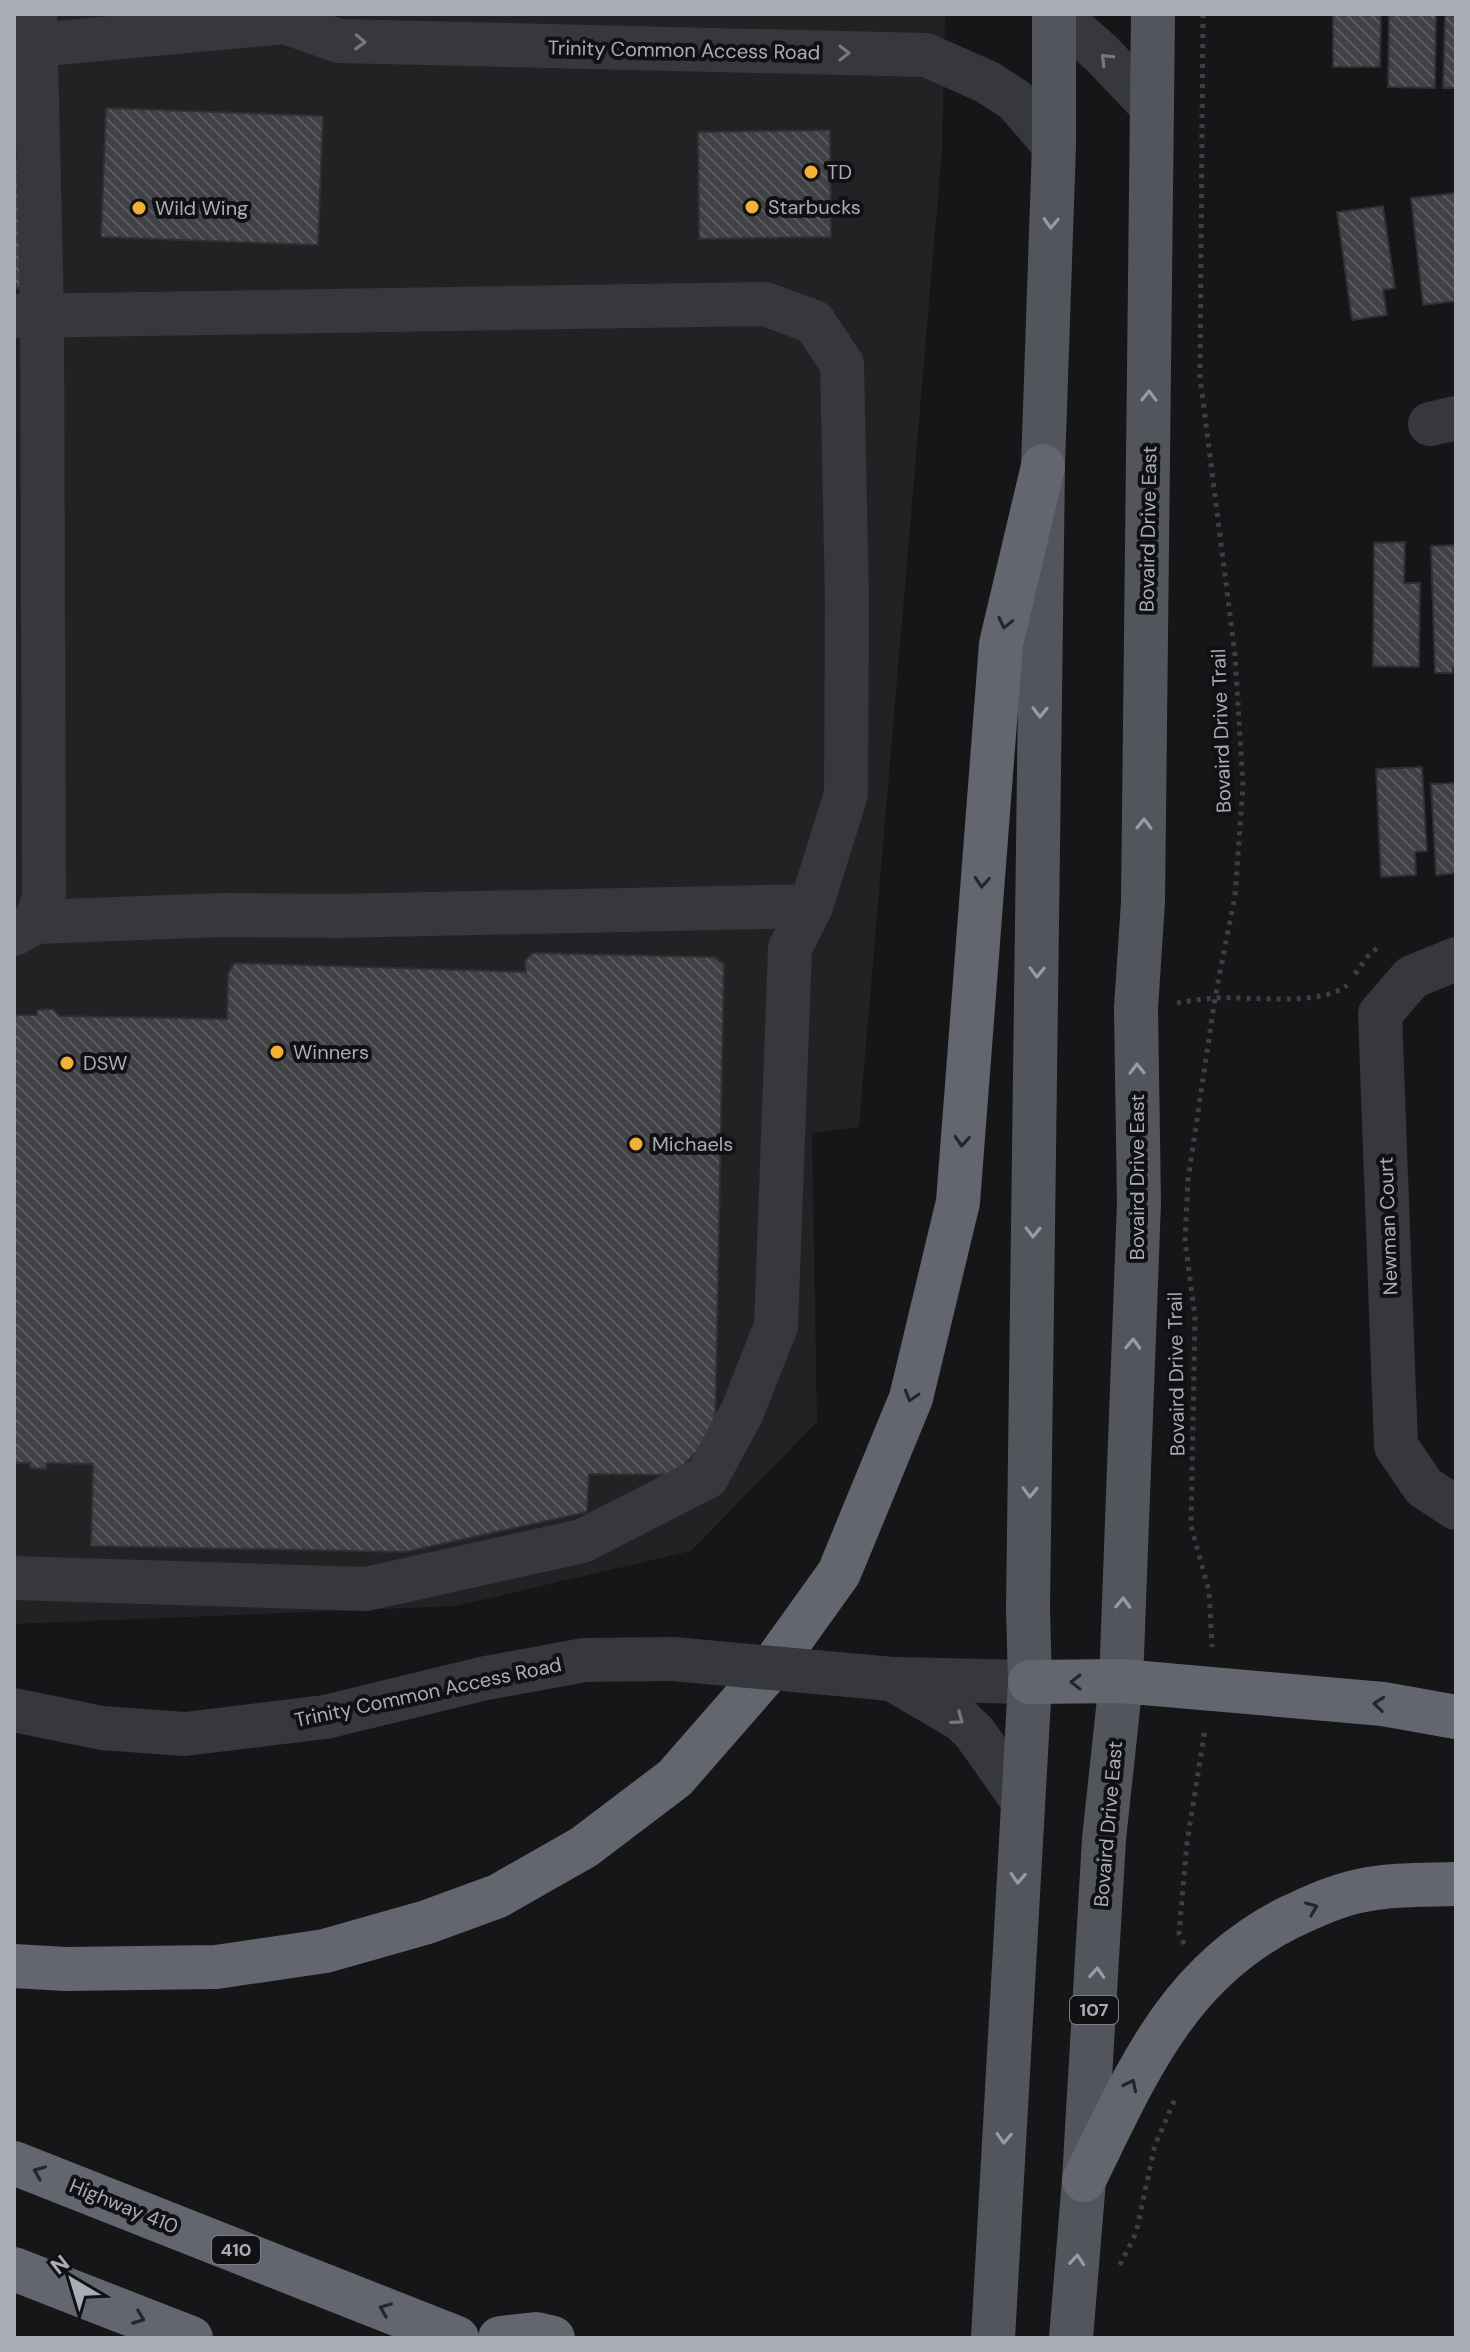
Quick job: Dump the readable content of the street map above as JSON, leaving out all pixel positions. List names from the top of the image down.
{
  "streets": {
    "highway": ["Highway 410", "410"],
    "main road": ["Bovaird Drive East", "107"],
    "street": ["Trinity Common Access Road", "Newman Court"],
    "path": ["Bovaird Drive Trail"]
  },
  "one_way": ["Trinity Common Access Road"],
  "places": [
    "TD",
    "Starbucks",
    "Wild Wing",
    "Winners",
    "DSW",
    "Michaels"
  ],
  "north": "top left"
}
